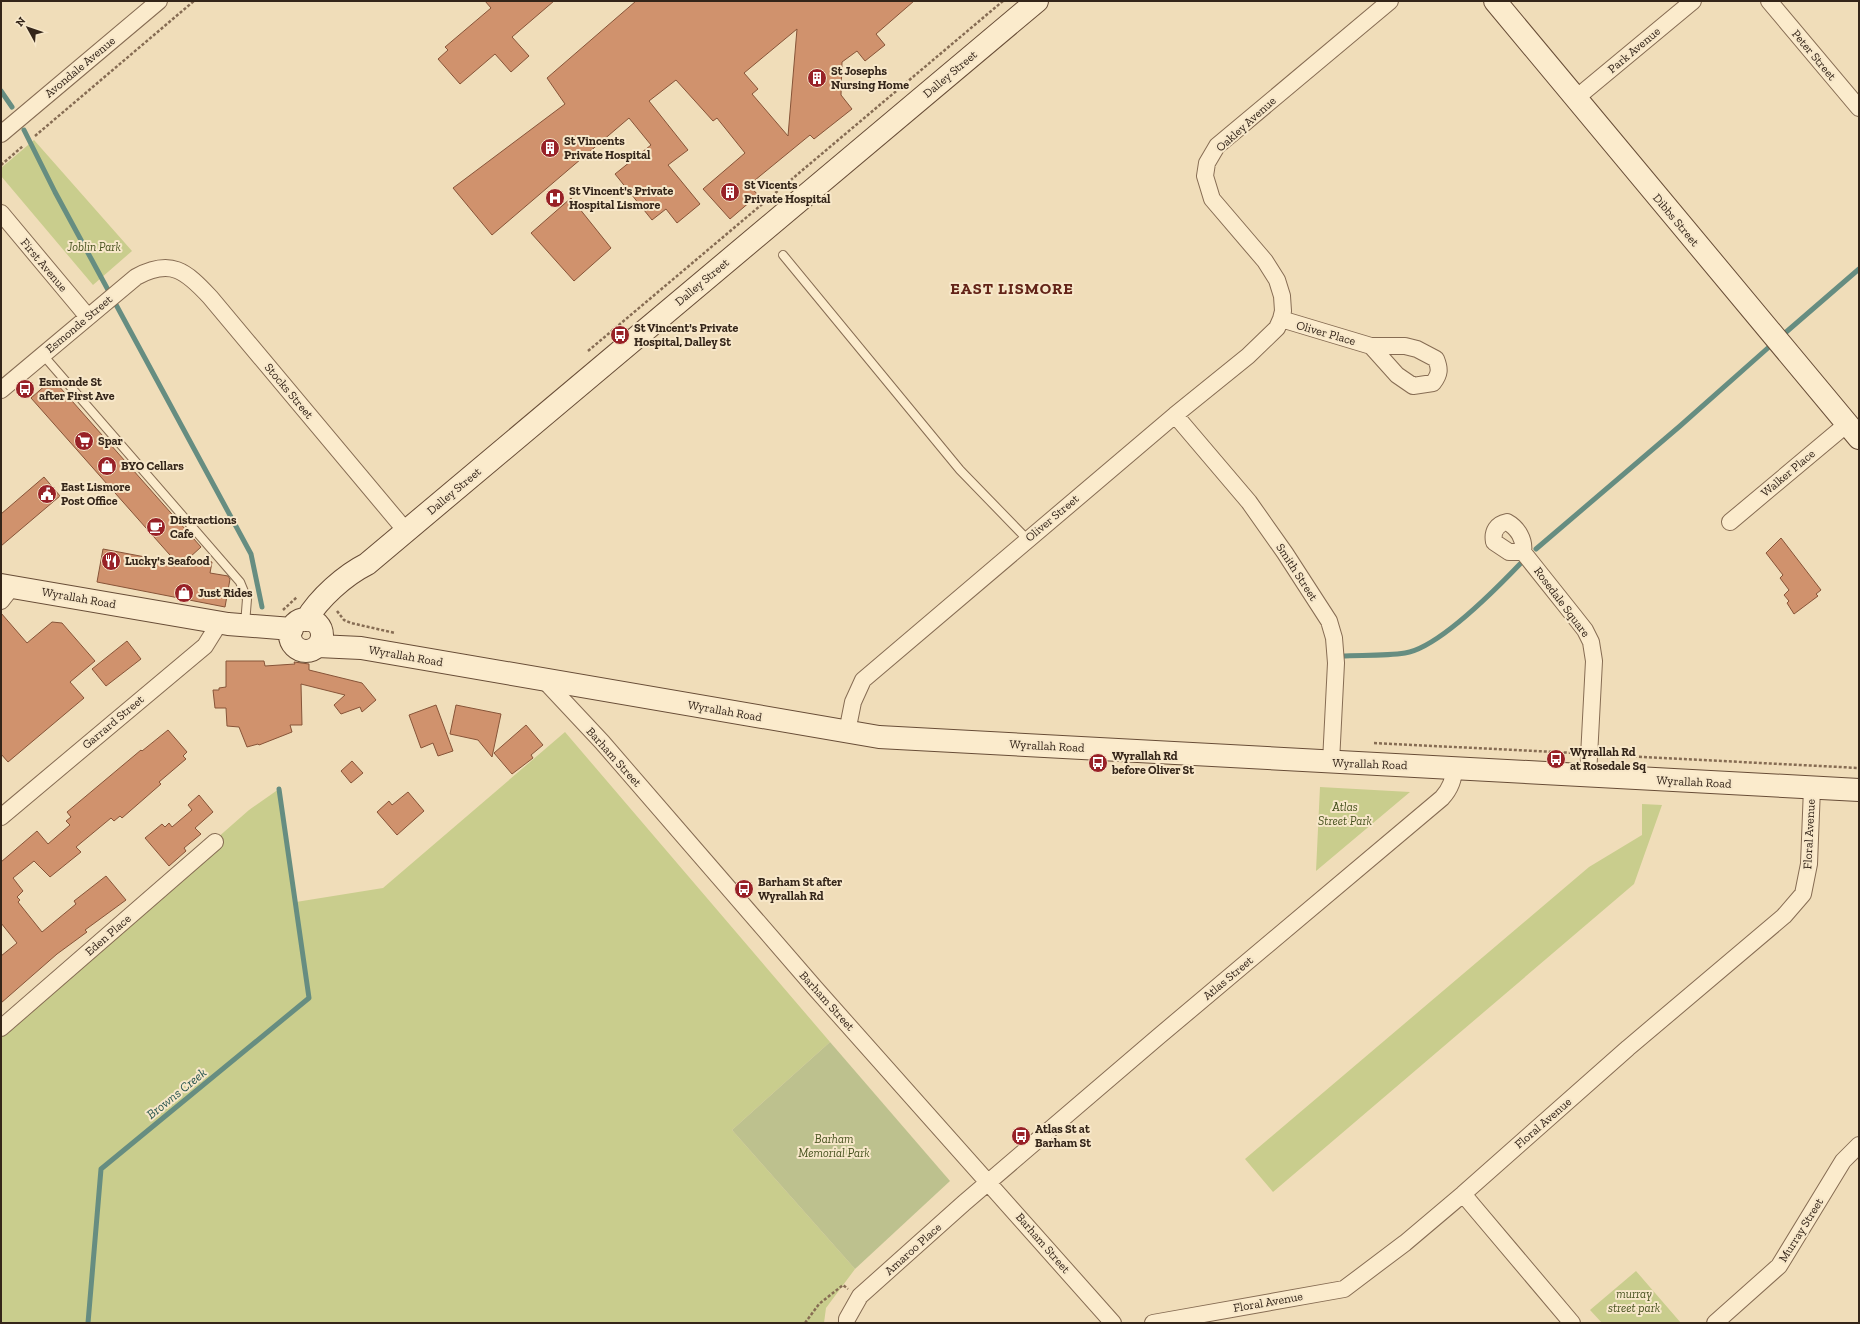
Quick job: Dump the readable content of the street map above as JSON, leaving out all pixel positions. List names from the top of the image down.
{
  "streets": {
    "main road": ["Dalley Street", "Dibbs Street", "Wyrallah Road"],
    "street": [
      "Park Avenue",
      "Peter Street",
      "Avondale Avenue",
      "Oakley Avenue",
      "First Avenue",
      "Esmonde Street",
      "Oliver Place",
      "Stocks Street",
      "Walker Place",
      "Oliver Street",
      "Smith Street",
      "Rosedale Square",
      "Garrard Street",
      "Barham Street",
      "Floral Avenue",
      "Eden Place",
      "Atlas Street",
      "Murray Street",
      "Amaroo Place"
    ]
  },
  "crossings": [
    ["Park Avenue", "Dibbs Street"],
    ["Dalley Street", "Stocks Street"],
    ["Dalley Street", "Wyrallah Road"],
    ["Oakley Avenue", "Oliver Place"],
    ["Oakley Avenue", "Oliver Street"],
    ["Dibbs Street", "Walker Place"],
    ["First Avenue", "Esmonde Street"],
    ["Esmonde Street", "Stocks Street"],
    ["Oliver Place", "Oliver Street"],
    ["Oliver Street", "Smith Street"],
    ["Oliver Street", "Wyrallah Road"],
    ["Smith Street", "Wyrallah Road"],
    ["Wyrallah Road", "Rosedale Square"],
    ["Wyrallah Road", "Garrard Street"],
    ["Wyrallah Road", "Barham Street"],
    ["Wyrallah Road", "Floral Avenue"],
    ["Wyrallah Road", "Atlas Street"],
    ["Barham Street", "Atlas Street"],
    ["Barham Street", "Amaroo Place"],
    ["Atlas Street", "Amaroo Place"]
  ],
  "districts": ["EAST LISMORE"],
  "water": ["Browns Creek"],
  "parks": [
    "Joblin Park",
    "Atlas Street Park",
    "Barham Memorial Park",
    "murray street park"
  ],
  "places": {
    "building": ["St Josephs Nursing Home", "St Vincents Private Hospital", "St Vicents Private Hospital"],
    "hospital": ["St Vincent's Private Hospital Lismore"],
    "bus stop": [
      "St Vincent's Private Hospital, Dalley St",
      "Esmonde St after First Ave",
      "Wyrallah Rd at Rosedale Sq",
      "Wyrallah Rd before Oliver St",
      "Barham St after Wyrallah Rd",
      "Atlas St at Barham St"
    ],
    "supermarket": ["Spar"],
    "shop": ["BYO Cellars", "Just Rides"],
    "public building": ["East Lismore Post Office"],
    "cafe": ["Distractions Cafe"],
    "restaurant": ["Lucky's Seafood"]
  },
  "north": "top left"
}
